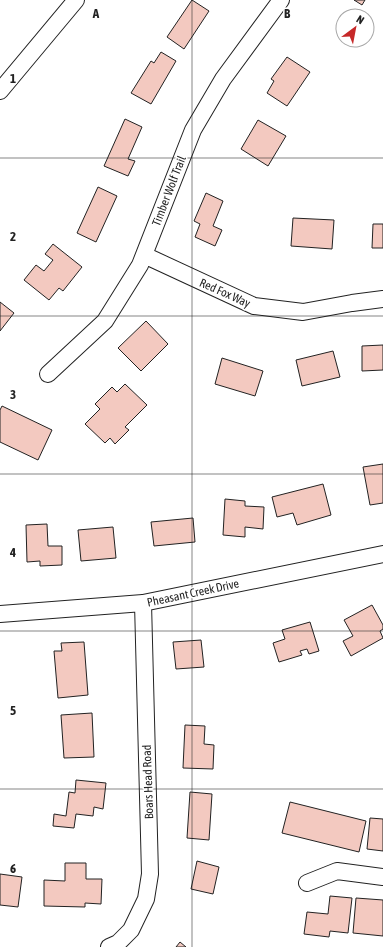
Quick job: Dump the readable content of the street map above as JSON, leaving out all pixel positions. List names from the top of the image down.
{
  "streets": {
    "street": [
      "Timber Wolf Trail",
      "Red Fox Way",
      "Pheasant Creek Drive",
      "Boars Head Road"
    ]
  },
  "crossings": [
    ["Timber Wolf Trail", "Red Fox Way"],
    ["Pheasant Creek Drive", "Boars Head Road"]
  ],
  "north": "top right",
  "grid": {
    "columns": ["A", "B"],
    "rows": [
      "1",
      "2",
      "3",
      "4",
      "5",
      "6"
    ]
  }
}
